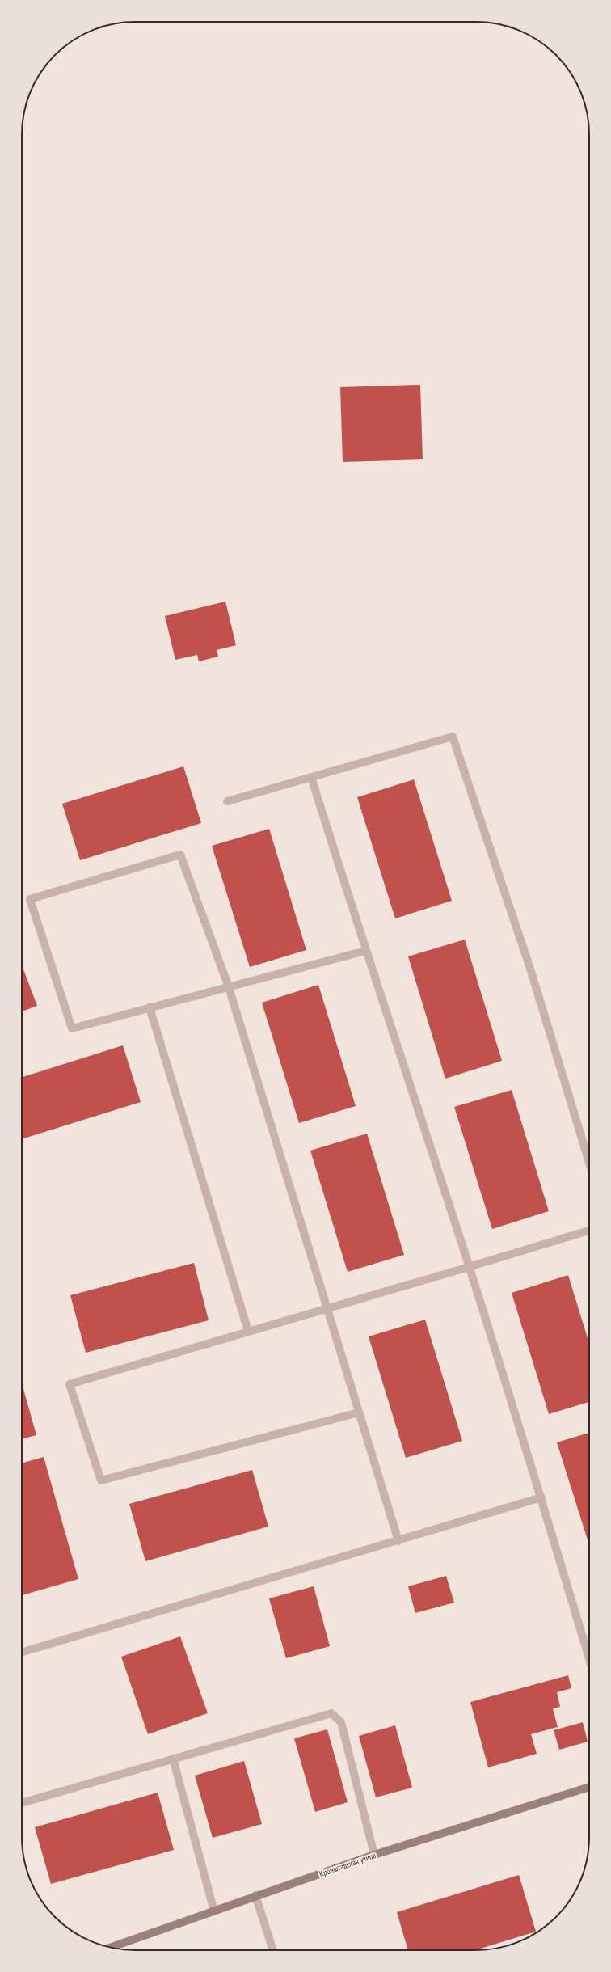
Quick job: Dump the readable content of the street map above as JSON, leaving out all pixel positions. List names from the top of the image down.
{
  "streets": {
    "street": ["Кронштадская улица"]
  }
}
